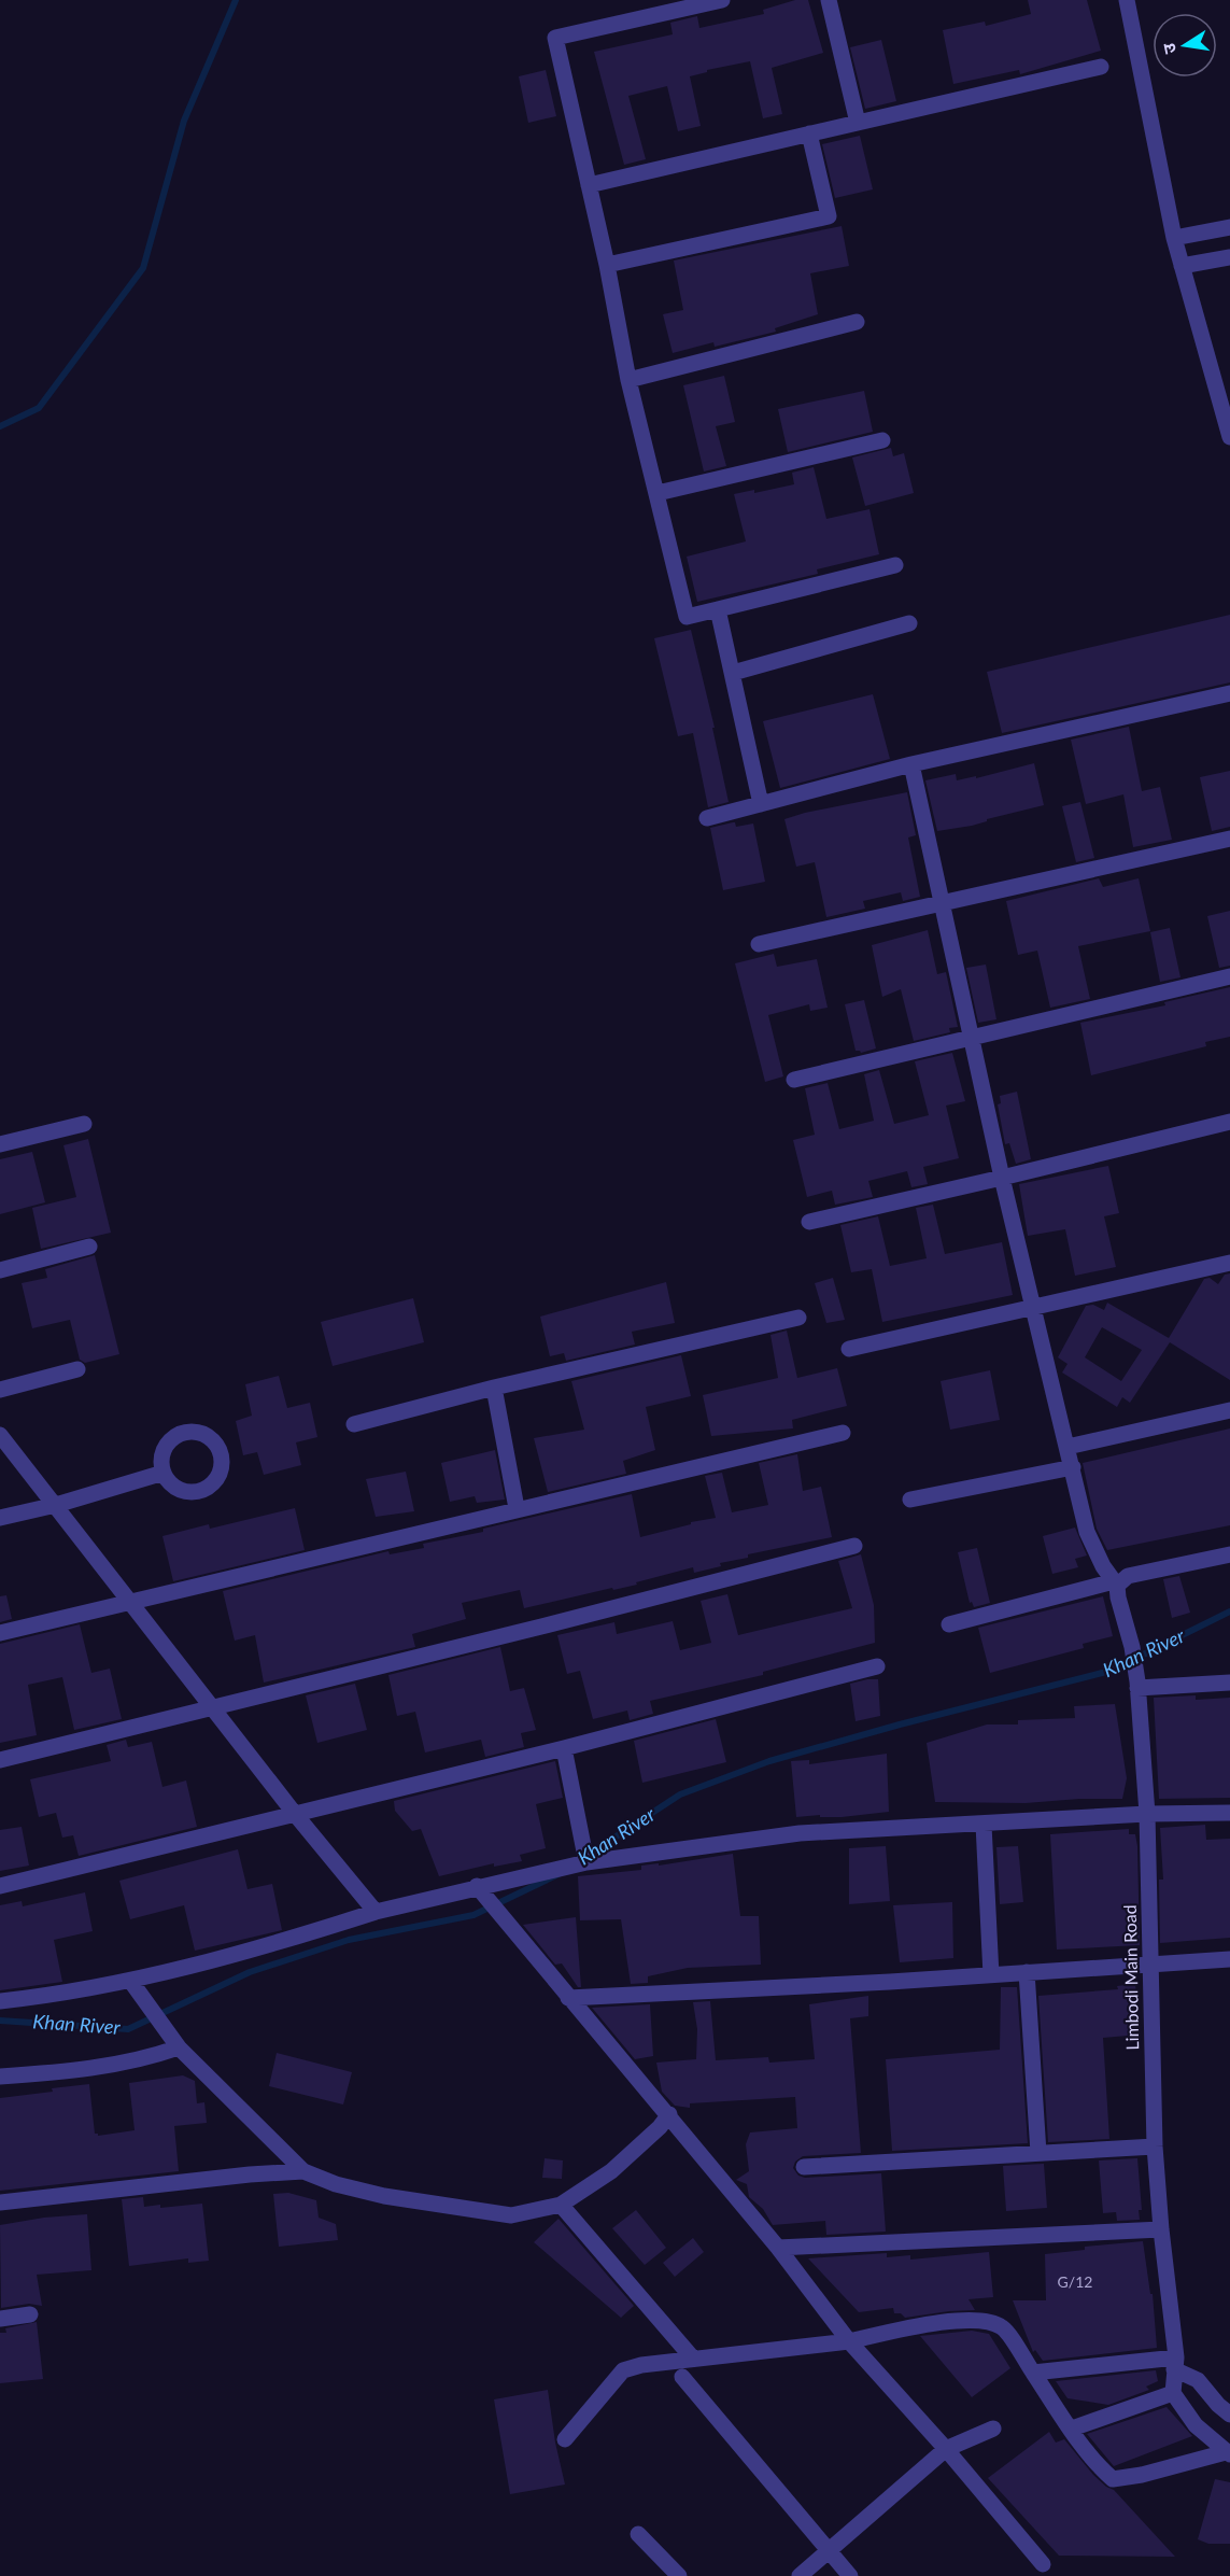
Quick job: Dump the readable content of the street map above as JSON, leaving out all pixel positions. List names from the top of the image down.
{
  "streets": {
    "street": ["Limbodi Main Road"]
  },
  "water": ["Khan River"],
  "house_numbers": ["G/12"],
  "north": "left"
}
